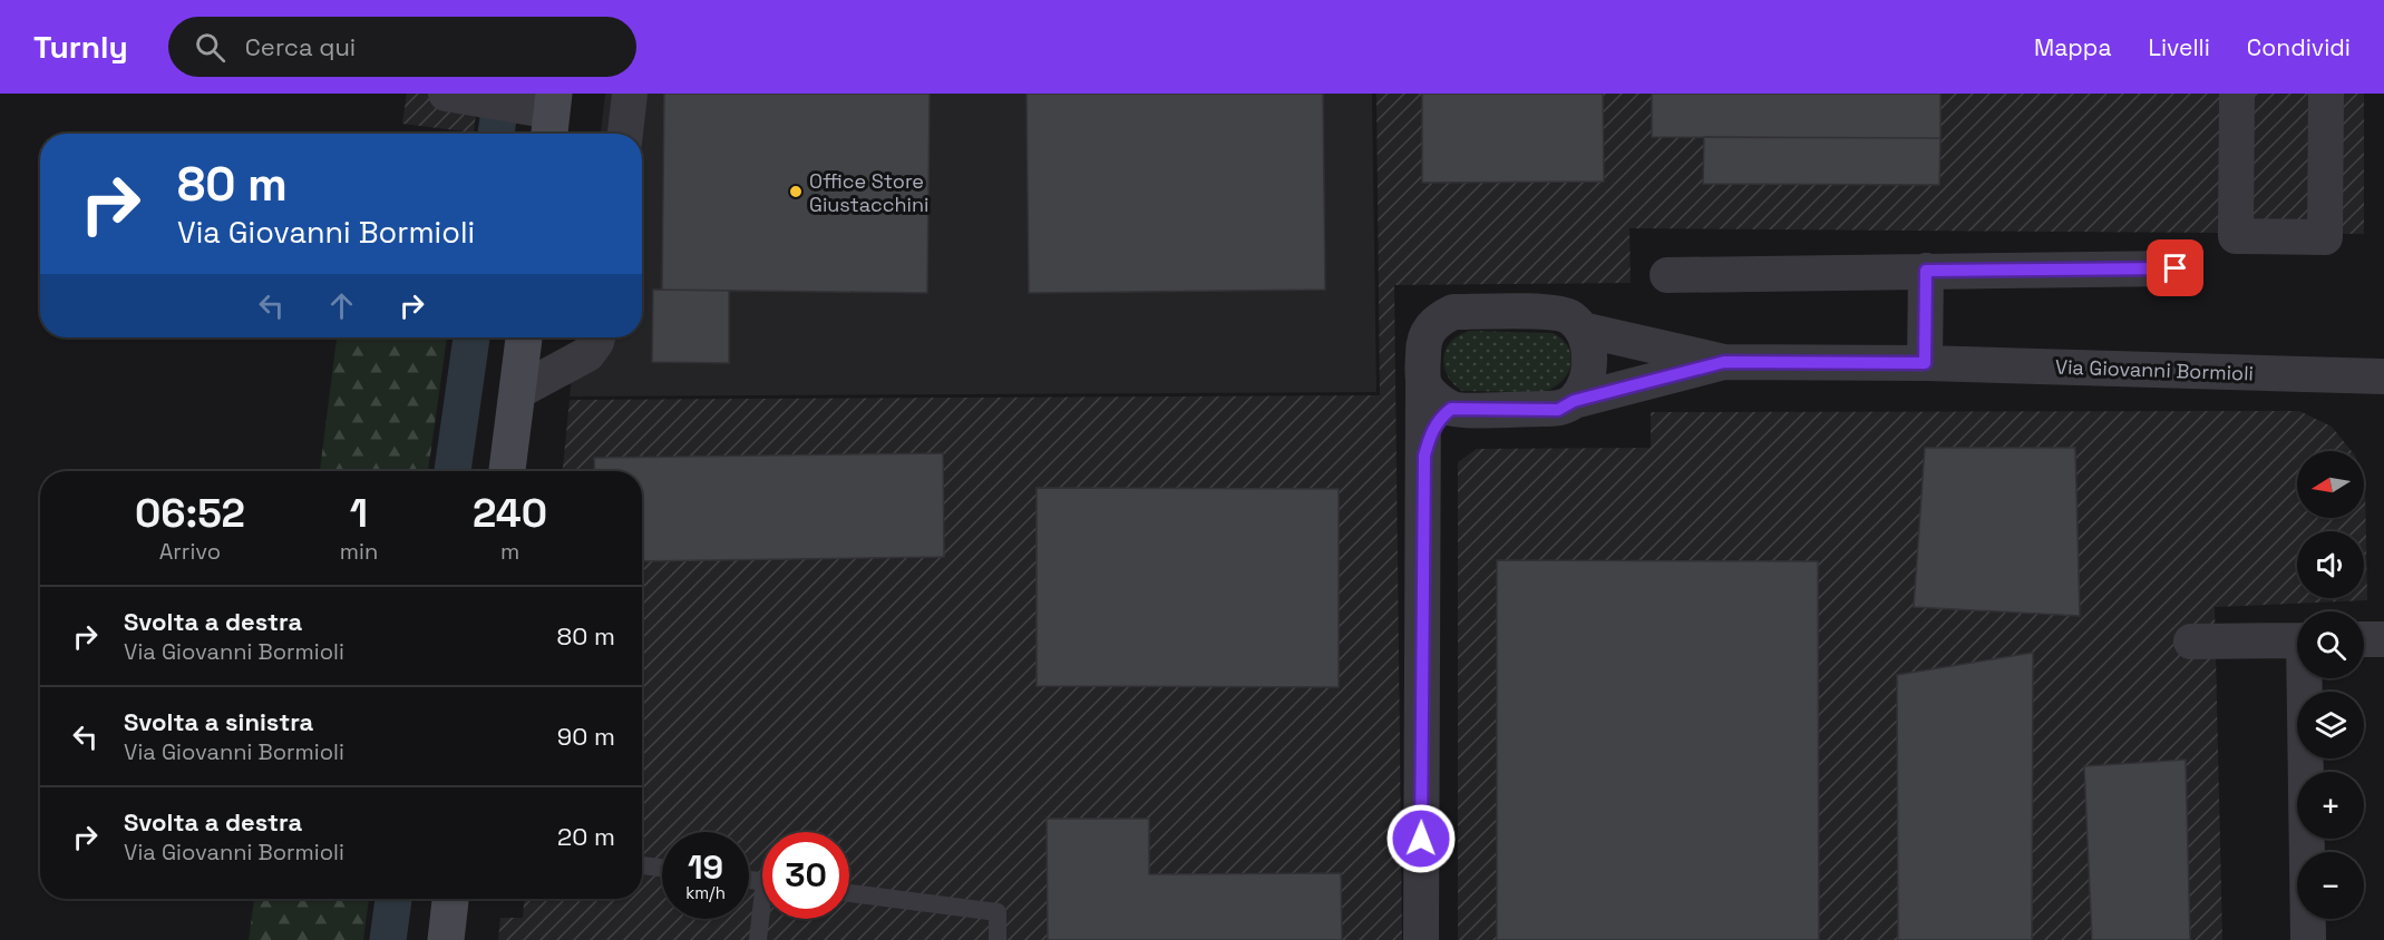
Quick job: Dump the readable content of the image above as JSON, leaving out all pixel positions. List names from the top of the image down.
{
  "streets": {
    "street": ["Via Giovanni Bormioli"]
  },
  "places": ["Office Store Giustacchini"],
  "north": "left",
  "page": {
    "header": "Turnly",
    "search": "Cerca qui",
    "nav": ["Mappa", "Livelli", "Condividi"],
    "turn": ["80 m", "Via Giovanni Bormioli"],
    "map_buttons": ["+", "−"],
    "eta": [
      "06:52",
      "Arrivo",
      "1",
      "min",
      "240",
      "m"
    ],
    "list": [
      {
        "name": "Svolta a destra",
        "note": "Via Giovanni Bormioli",
        "value": "80 m"
      },
      {
        "name": "Svolta a sinistra",
        "note": "Via Giovanni Bormioli",
        "value": "90 m"
      },
      {
        "name": "Svolta a destra",
        "note": "Via Giovanni Bormioli",
        "value": "20 m"
      }
    ],
    "speed": "19 km/h",
    "limit": "30"
  }
}
